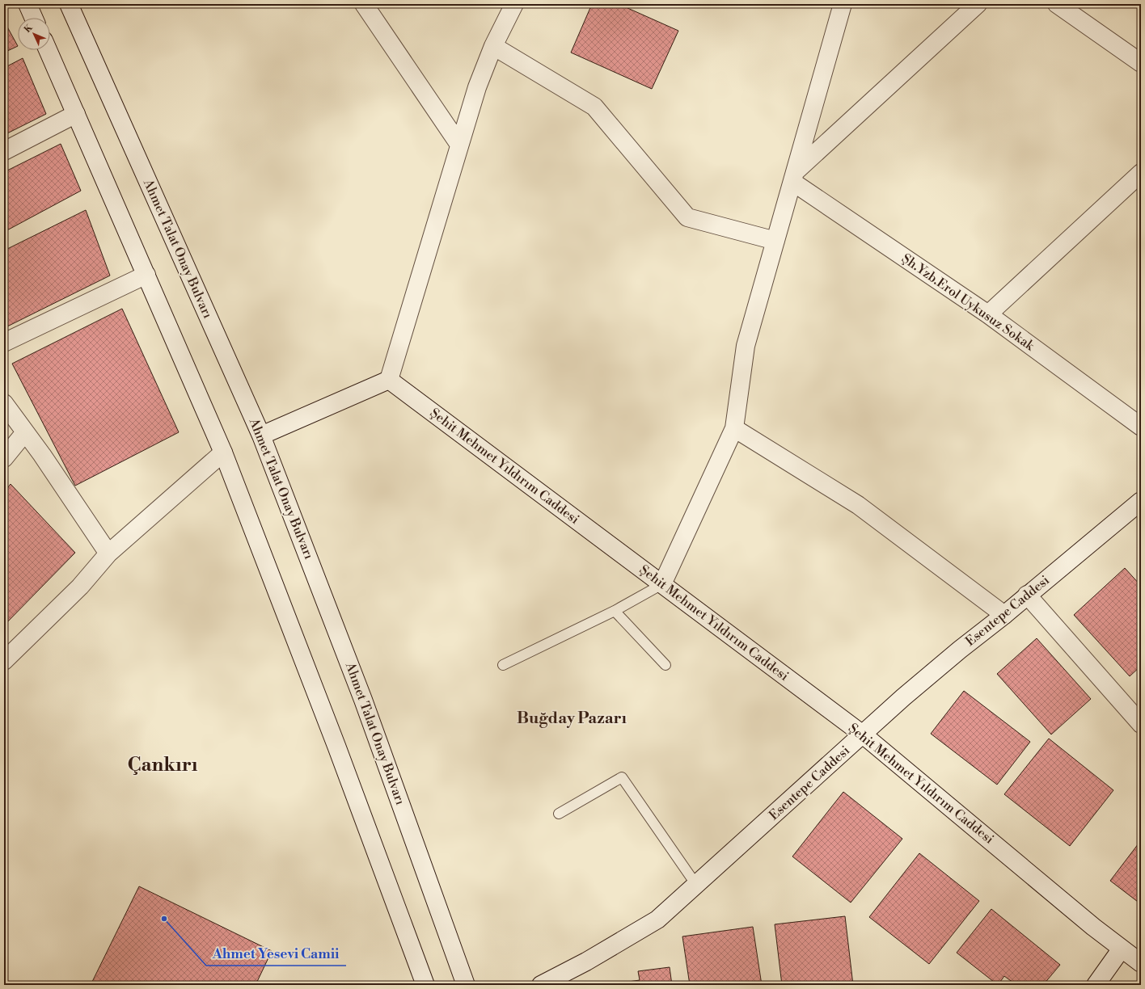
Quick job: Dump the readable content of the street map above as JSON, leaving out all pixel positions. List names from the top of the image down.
{
  "streets": {
    "street": [
      "Ahmet Talat Onay Bulvarı",
      "Şh.Yzb.Erol Uykusuz Sokak",
      "Şehit Mehmet Yıldırım Caddesi",
      "Esentepe Caddesi"
    ]
  },
  "crossings": [
    ["Şehit Mehmet Yıldırım Caddesi", "Esentepe Caddesi"]
  ],
  "districts": ["Buğday Pazarı", "Çankırı"],
  "places": ["Ahmet Yesevi Camii"],
  "north": "top left"
}
